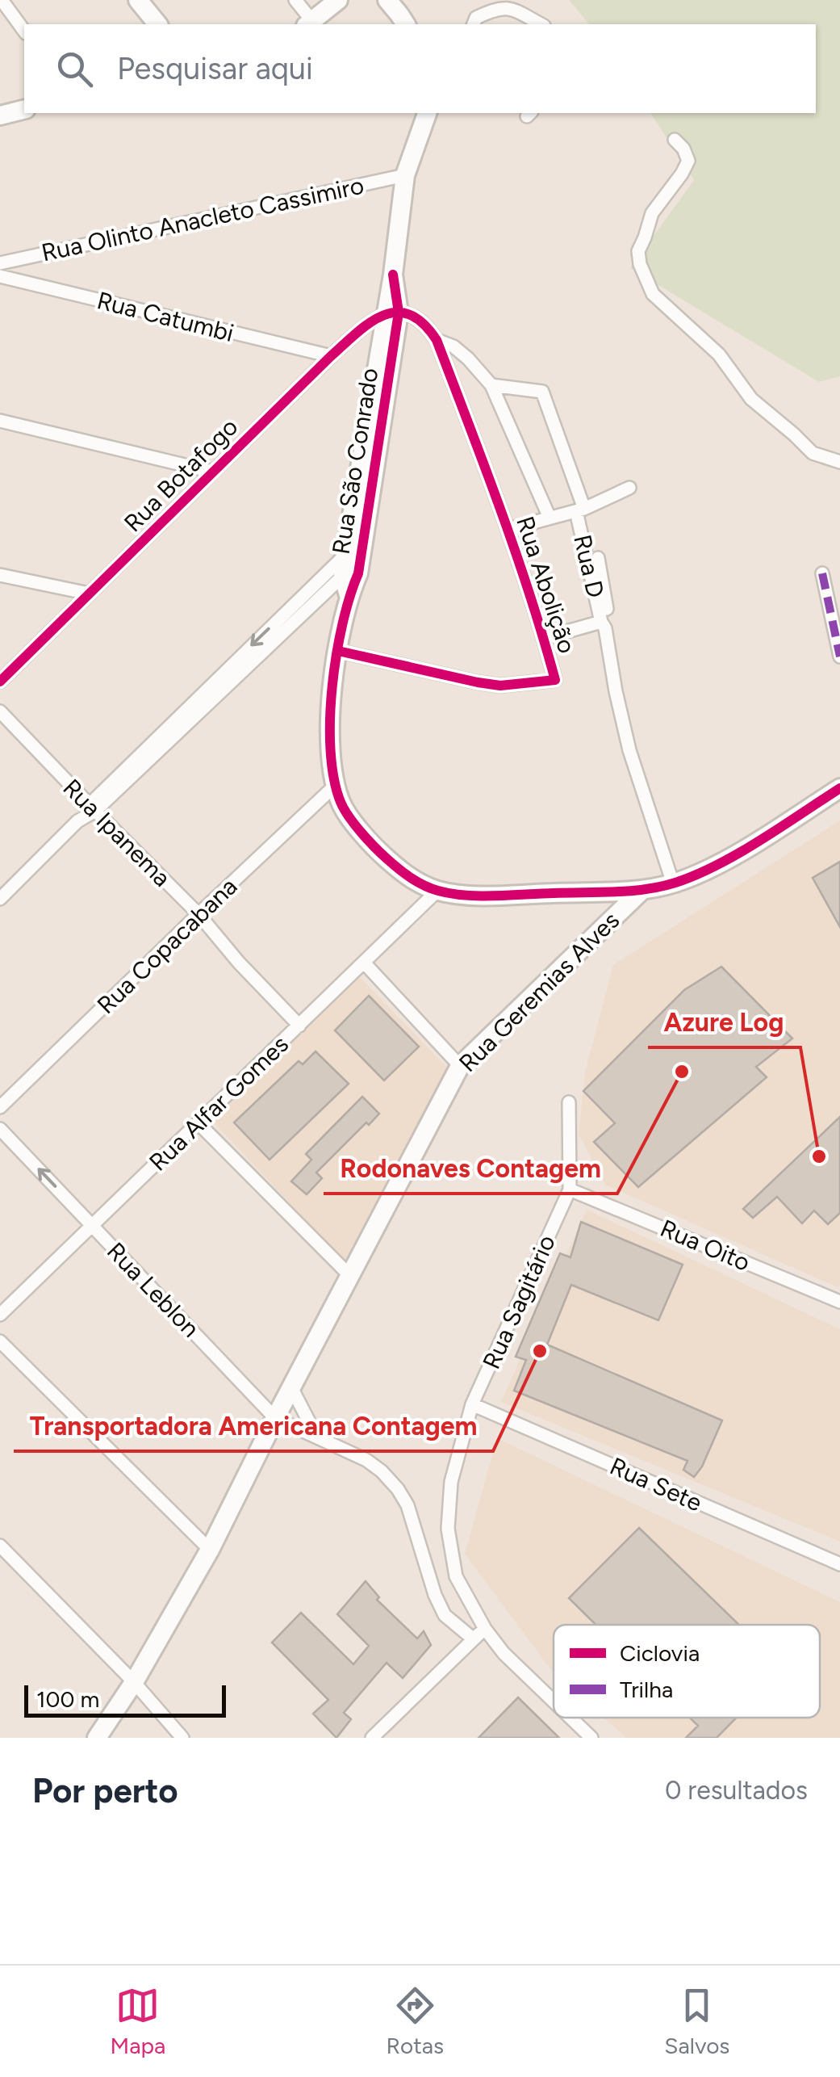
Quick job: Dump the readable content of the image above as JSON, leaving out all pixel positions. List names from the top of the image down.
{
  "streets": {
    "street": [
      "Rua Olinto Anacleto Cassimiro",
      "Rua Catumbi",
      "Rua São Conrado",
      "Rua Botafogo",
      "Rua D",
      "Rua Abolição",
      "Rua Ipanema",
      "Rua Copacabana",
      "Rua Geremias Alves",
      "Rua Alfar Gomes",
      "Rua Oito",
      "Rua Leblon",
      "Rua Sagitário",
      "Rua Sete"
    ]
  },
  "crossings": [
    ["Rua Olinto Anacleto Cassimiro", "Rua São Conrado"],
    ["Rua Catumbi", "Rua Botafogo"],
    ["Rua São Conrado", "Rua Botafogo"],
    ["Rua São Conrado", "Rua Abolição"],
    ["Rua São Conrado", "Rua Copacabana"],
    ["Rua São Conrado", "Rua Geremias Alves"],
    ["Rua São Conrado", "Rua Alfar Gomes"],
    ["Rua Botafogo", "Rua Abolição"],
    ["Rua D", "Rua Abolição"],
    ["Rua Ipanema", "Rua Copacabana"],
    ["Rua Ipanema", "Rua Alfar Gomes"],
    ["Rua Geremias Alves", "Rua Leblon"],
    ["Rua Alfar Gomes", "Rua Leblon"],
    ["Rua Oito", "Rua Sagitário"],
    ["Rua Sagitário", "Rua Sete"]
  ],
  "places": ["Rodonaves Contagem", "Azure Log", "Transportadora Americana Contagem"],
  "legend": ["Ciclovia", "Trilha"],
  "scale_bar": "100 m",
  "page": {
    "search": "Pesquisar aqui",
    "scale": "100 m",
    "heading": ["Por perto", "0 resultados"],
    "nav": ["Mapa", "Rotas", "Salvos"]
  }
}
